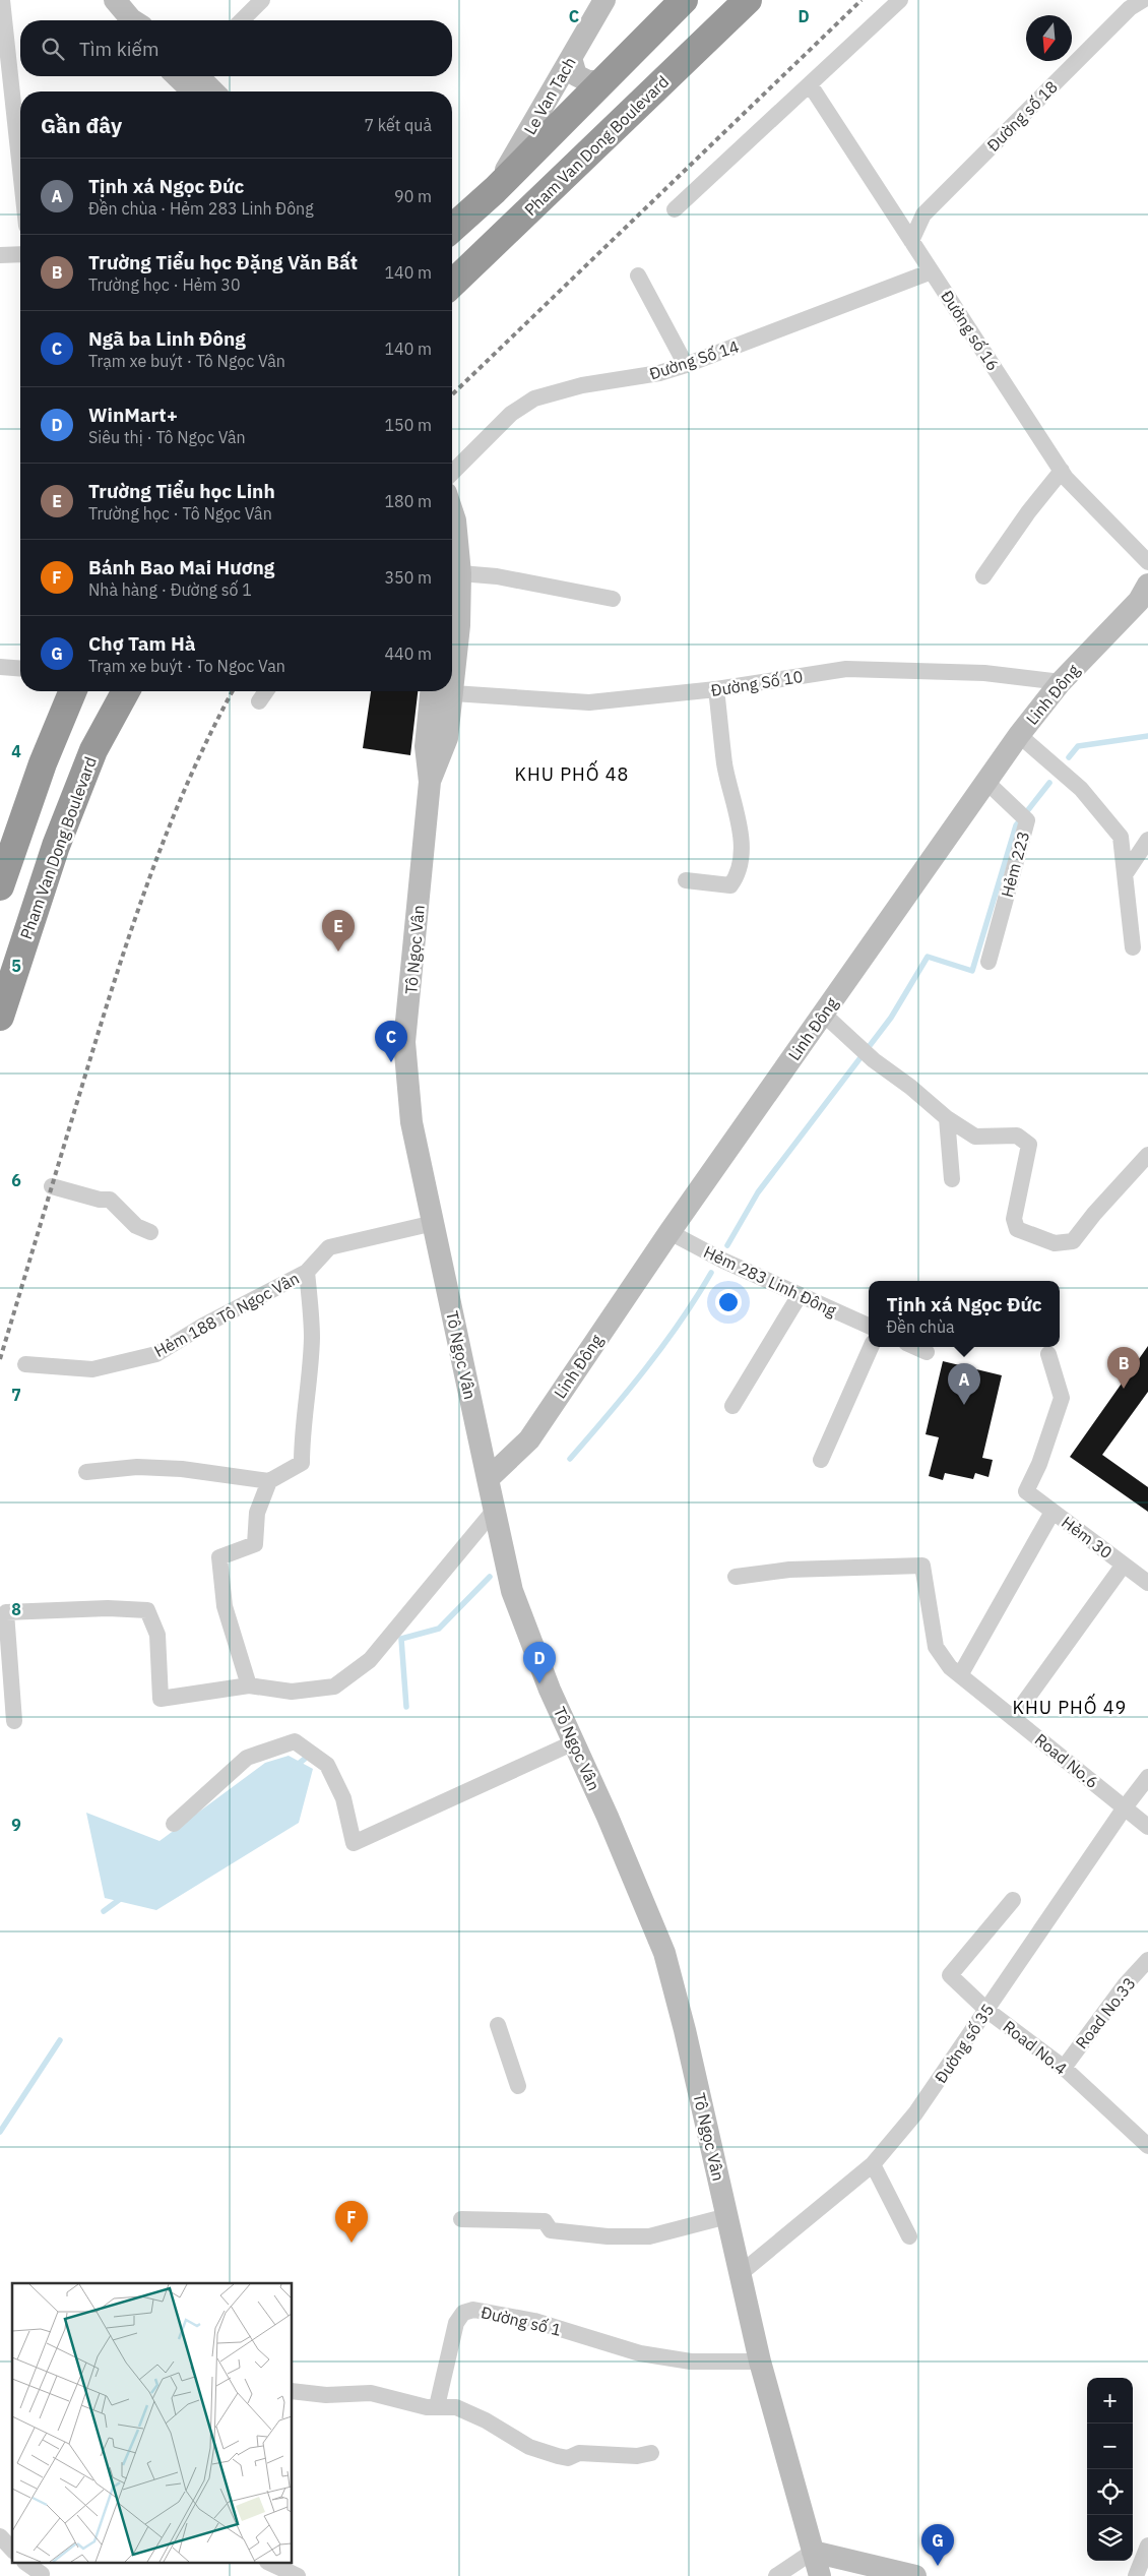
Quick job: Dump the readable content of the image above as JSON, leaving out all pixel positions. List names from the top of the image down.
{
  "streets": {
    "highway": ["Pham Van Dong Boulevard"],
    "main road": ["Le Van Tach", "Linh Đông", "Tô Ngọc Vân"],
    "street": [
      "Đường số 18",
      "Đường số 16",
      "Đường Số 14",
      "Đường Số 10",
      "Hẻm 223",
      "Hẻm 283 Linh Đông",
      "Hẻm 188 Tô Ngọc Vân",
      "Hẻm 30",
      "Road No.6",
      "Road No.33",
      "Đường số 35",
      "Road No.4",
      "Đường số 1"
    ]
  },
  "crossings": [
    ["Đường số 18", "Đường số 16"],
    ["Đường số 16", "Đường Số 14"],
    ["Đường Số 10", "Linh Đông"],
    ["Linh Đông", "Hẻm 223"],
    ["Linh Đông", "Tô Ngọc Vân"],
    ["Linh Đông", "Hẻm 283 Linh Đông"],
    ["Tô Ngọc Vân", "Đường số 35"],
    ["Tô Ngọc Vân", "Đường số 1"],
    ["Road No.6", "Đường số 35"],
    ["Road No.33", "Road No.4"],
    ["Đường số 35", "Road No.4"]
  ],
  "districts": ["KHU PHỐ 48", "KHU PHỐ 49"],
  "north": "bottom",
  "page": {
    "search": "Tìm kiếm",
    "heading": ["Gần đây", "7 kết quả"],
    "list": [
      {
        "mark": "A",
        "name": "Tịnh xá Ngọc Đức",
        "note": "Đền chùa · Hẻm 283 Linh Đông",
        "value": "90 m"
      },
      {
        "mark": "B",
        "name": "Trường Tiểu học Đặng Văn Bất",
        "note": "Trường học · Hẻm 30",
        "value": "140 m"
      },
      {
        "mark": "C",
        "name": "Ngã ba Linh Đông",
        "note": "Trạm xe buýt · Tô Ngọc Vân",
        "value": "140 m"
      },
      {
        "mark": "D",
        "name": "WinMart+",
        "note": "Siêu thị · Tô Ngọc Vân",
        "value": "150 m"
      },
      {
        "mark": "E",
        "name": "Trường Tiểu học Linh",
        "note": "Trường học · Tô Ngọc Vân",
        "value": "180 m"
      },
      {
        "mark": "F",
        "name": "Bánh Bao Mai Hương",
        "note": "Nhà hàng · Đường số 1",
        "value": "350 m"
      },
      {
        "mark": "G",
        "name": "Chợ Tam Hà",
        "note": "Trạm xe buýt · To Ngoc Van",
        "value": "440 m"
      }
    ],
    "pins": [
      "E",
      "C",
      "B",
      "A",
      "D",
      "F",
      "G"
    ],
    "popup": ["Tịnh xá Ngọc Đức", "Đền chùa"],
    "map_buttons": ["+", "−"]
  },
  "grid": {
    "columns": ["C", "D"],
    "rows": [
      "4",
      "5",
      "6",
      "7",
      "8",
      "9"
    ]
  }
}
